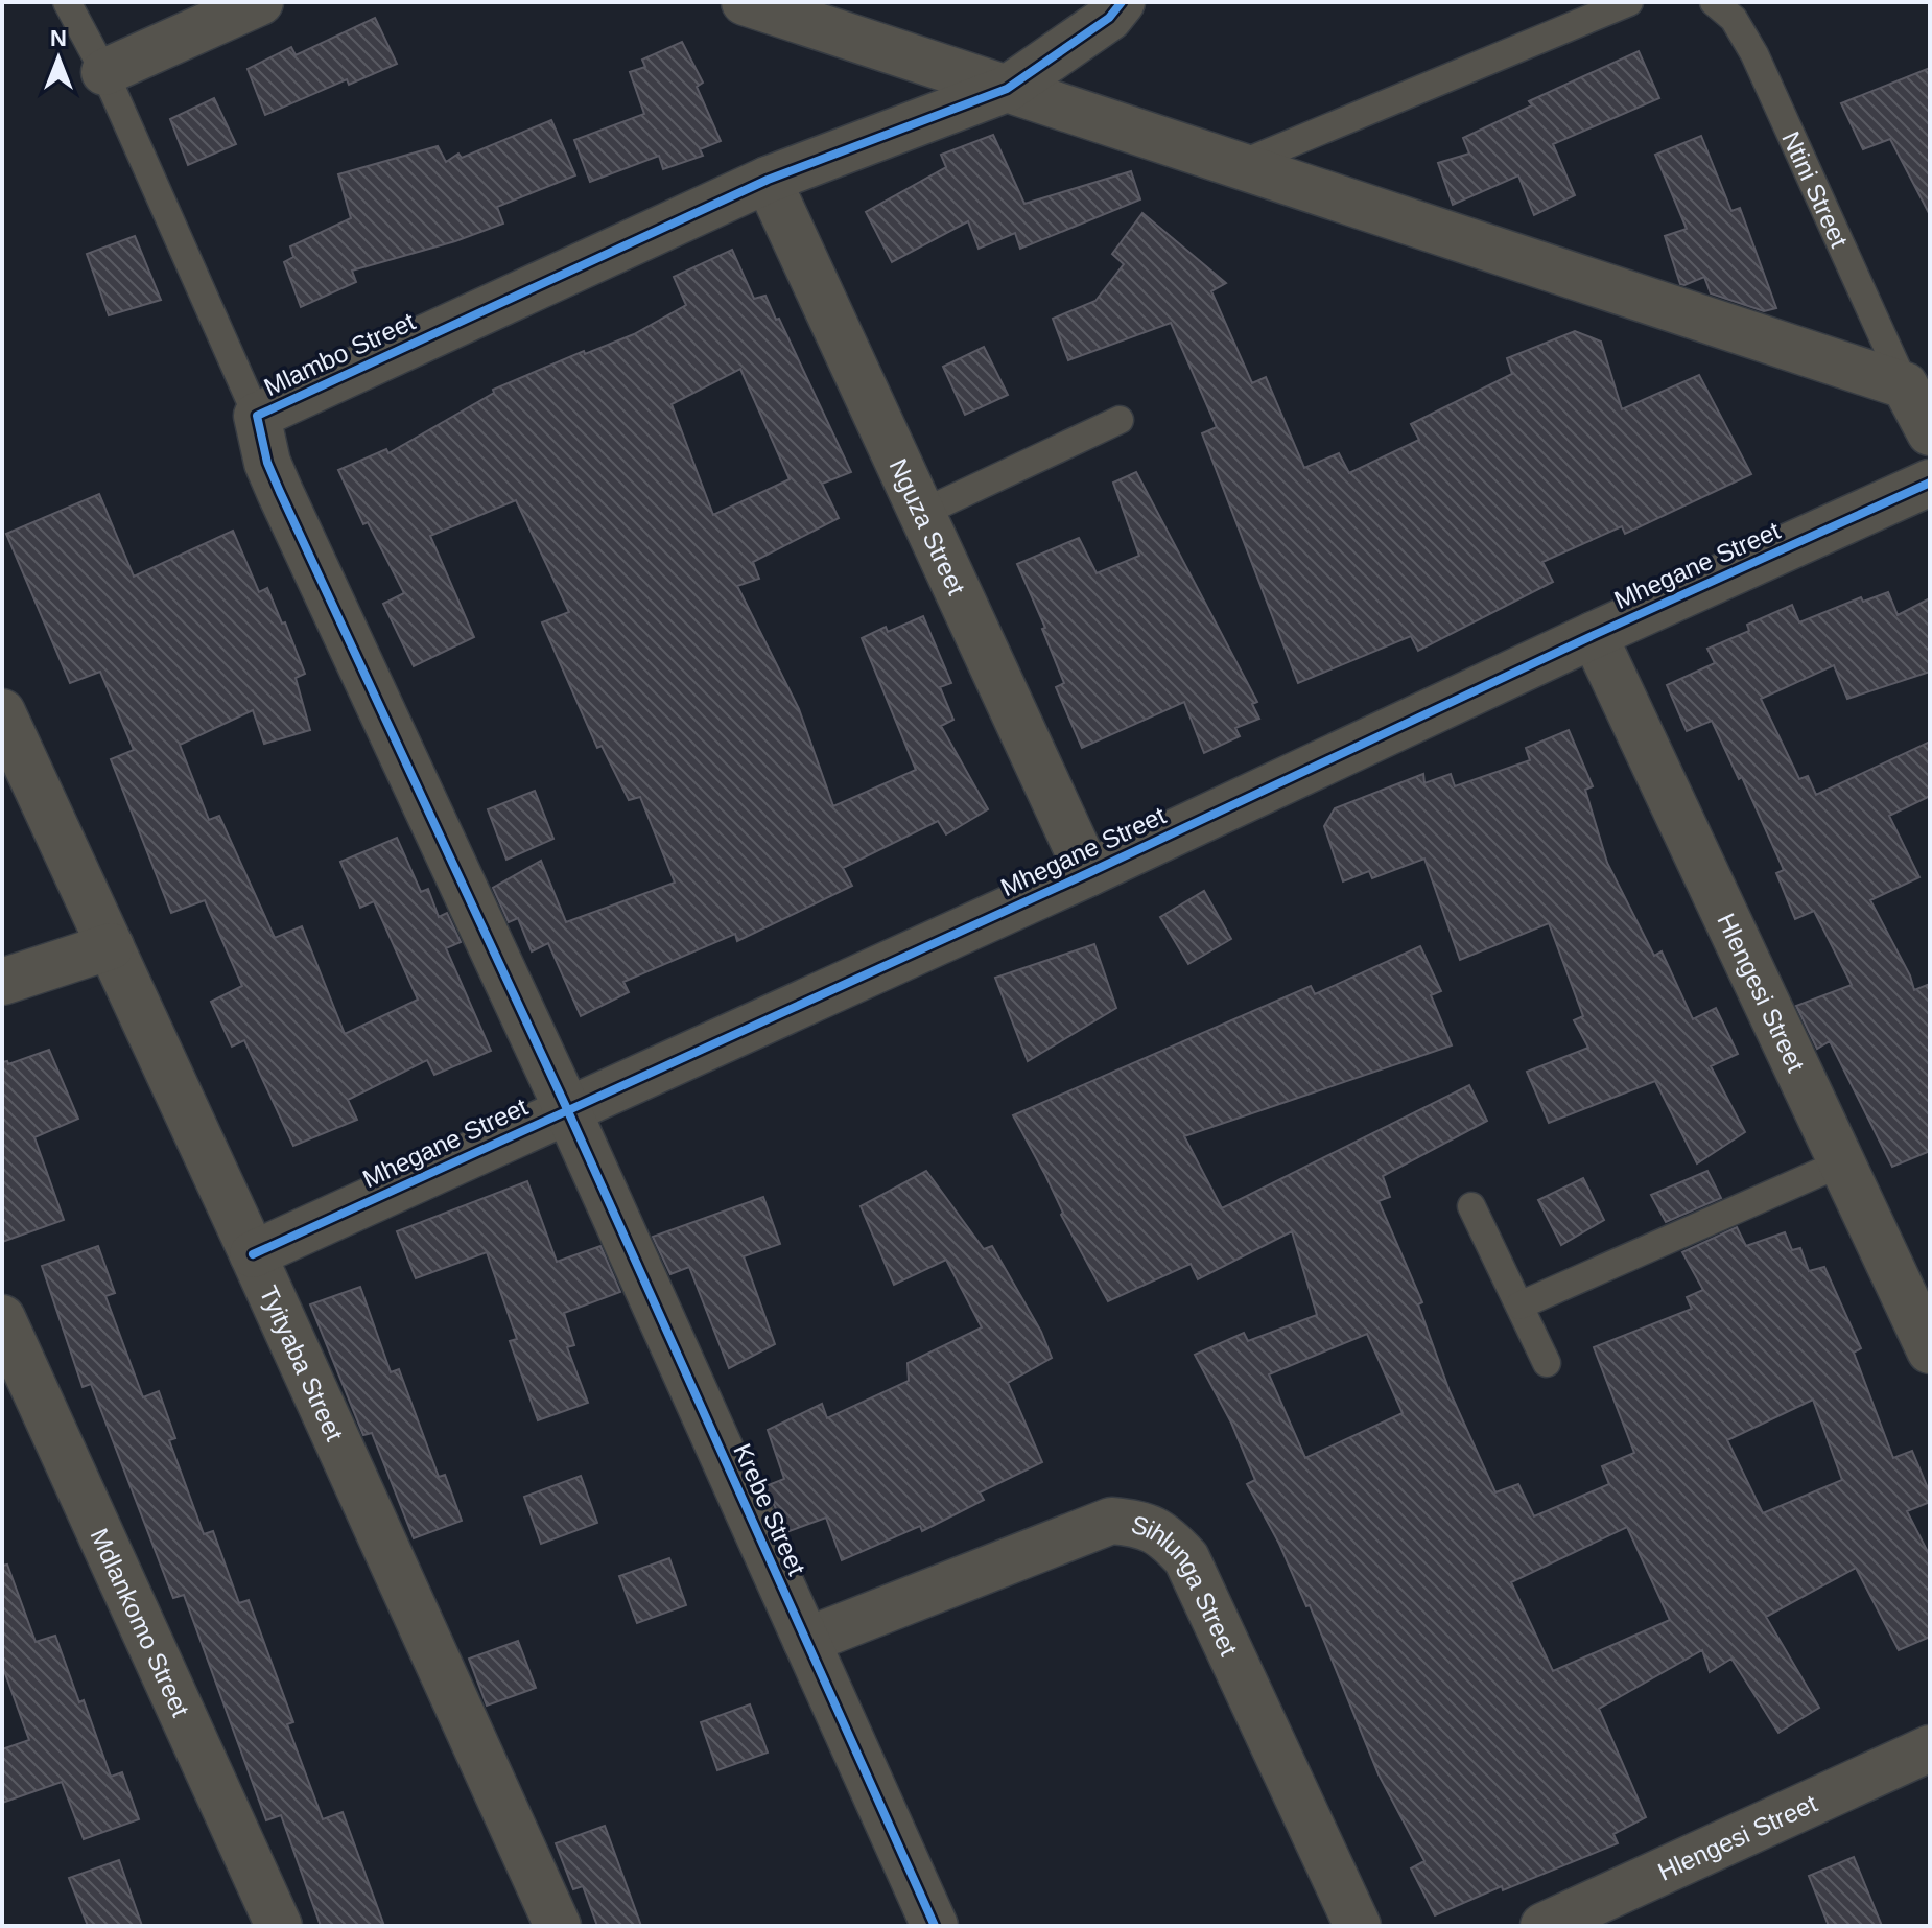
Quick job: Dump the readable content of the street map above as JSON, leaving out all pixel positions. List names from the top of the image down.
{
  "streets": {
    "street": [
      "Mlambo Street",
      "Nguza Street",
      "Mhegane Street",
      "Hlengesi Street",
      "Tyityaba Street",
      "Krebe Street",
      "Sihlunga Street",
      "Mdlankomo Street"
    ],
    "lane": ["Ntini Street"]
  },
  "crossings": [
    ["Mlambo Street", "Nguza Street"],
    ["Mlambo Street", "Mhegane Street"],
    ["Mlambo Street", "Krebe Street"],
    ["Nguza Street", "Mhegane Street"],
    ["Mhegane Street", "Hlengesi Street"],
    ["Mhegane Street", "Tyityaba Street"],
    ["Mhegane Street", "Krebe Street"],
    ["Krebe Street", "Sihlunga Street"]
  ],
  "north": "top"
}
